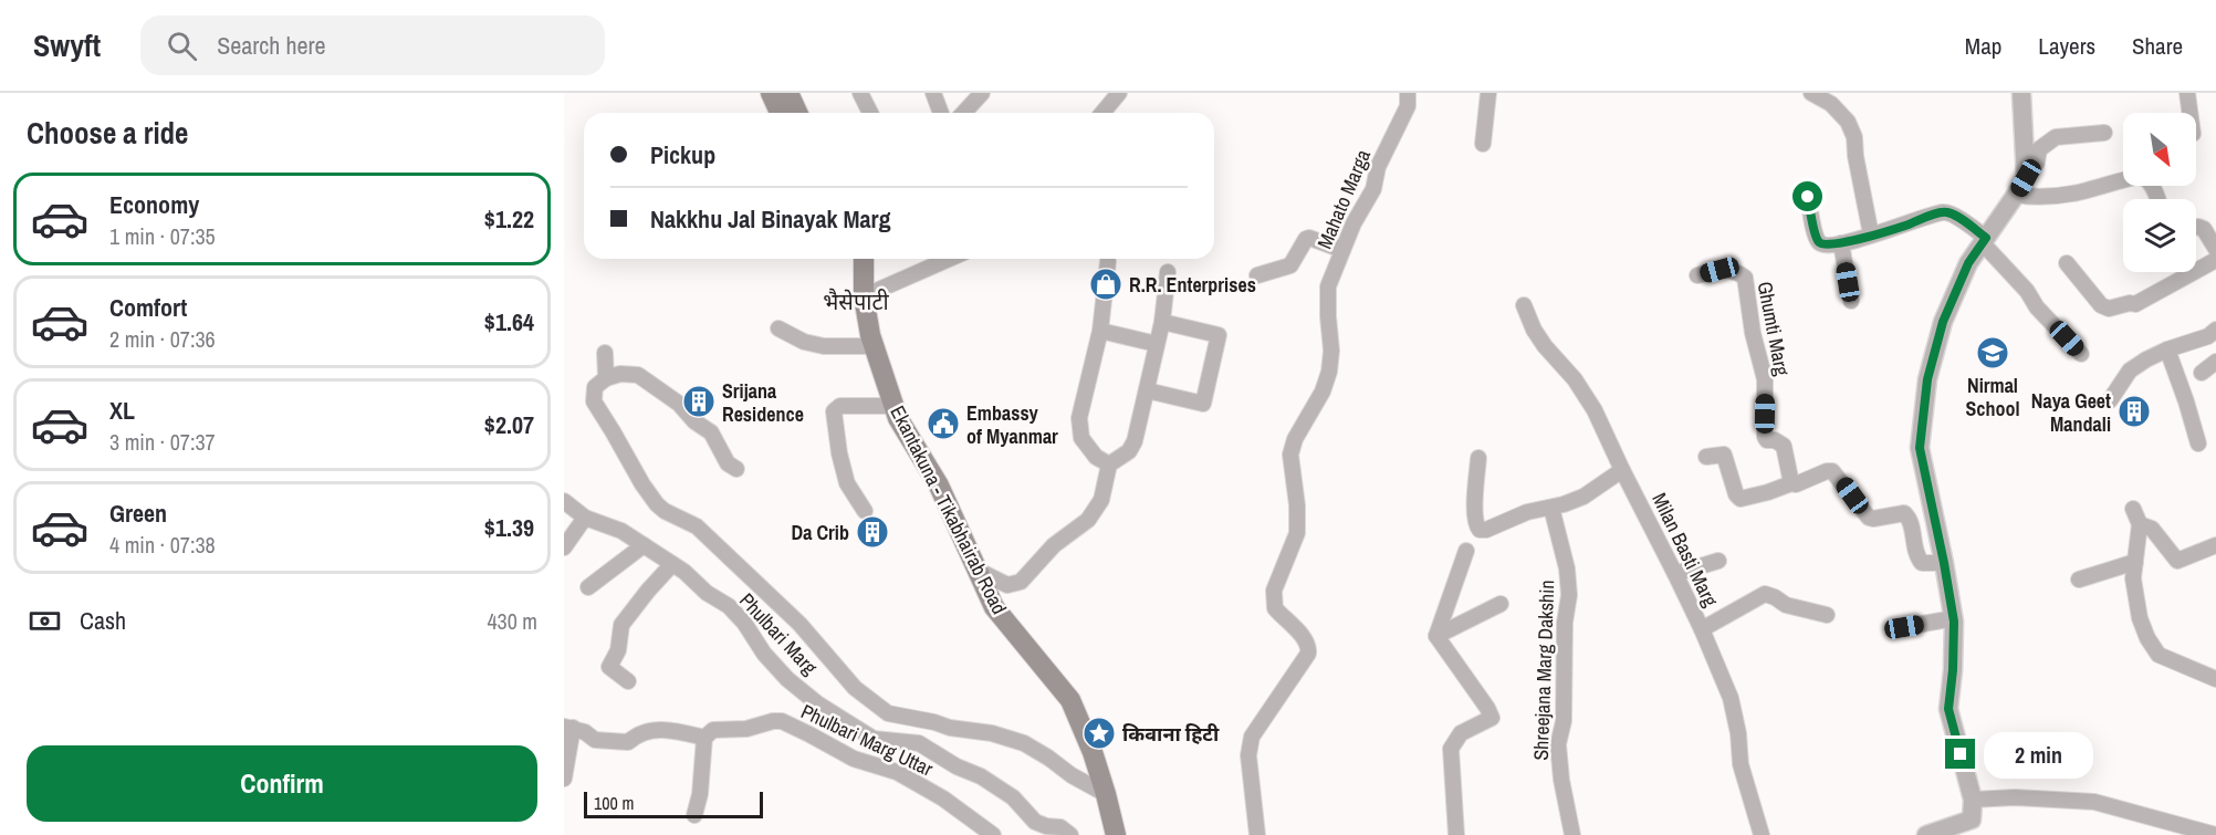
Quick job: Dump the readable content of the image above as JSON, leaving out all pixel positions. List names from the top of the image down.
{
  "streets": {
    "main road": ["Ekantakuna - Tikabhairab Road"],
    "street": [
      "Mahato Marga",
      "Ghumti Marg",
      "Milan Basti Marg",
      "Phulbari Marg",
      "Shreejana Marg Dakshin",
      "Phulbari Marg Uttar"
    ]
  },
  "districts": ["भैसेपाटी"],
  "places": {
    "shop": ["R.R. Enterprises"],
    "school or university": ["Nirmal School"],
    "building": ["Srijana Residence", "Naya Geet Mandali", "Da Crib"],
    "public building": ["Embassy of Myanmar"],
    "place": ["किवाना हिटी"]
  },
  "scale_bar": "100 m",
  "north": "bottom right",
  "page": {
    "header": "Swyft",
    "search": "Search here",
    "nav": ["Map", "Layers", "Share"],
    "heading": "Choose a ride",
    "banner": ["Pickup", "Nakkhu Jal Binayak Marg"],
    "list": [
      {
        "name": "Economy",
        "note": "1 min · 07:35",
        "value": "$1.22"
      },
      {
        "name": "Comfort",
        "note": "2 min · 07:36",
        "value": "$1.64"
      },
      {
        "name": "XL",
        "note": "3 min · 07:37",
        "value": "$2.07"
      },
      {
        "name": "Green",
        "note": "4 min · 07:38",
        "value": "$1.39"
      }
    ],
    "pay": ["Cash", "430 m"],
    "buttons": "Confirm",
    "bubble": "2 min",
    "scale": "100 m"
  }
}
